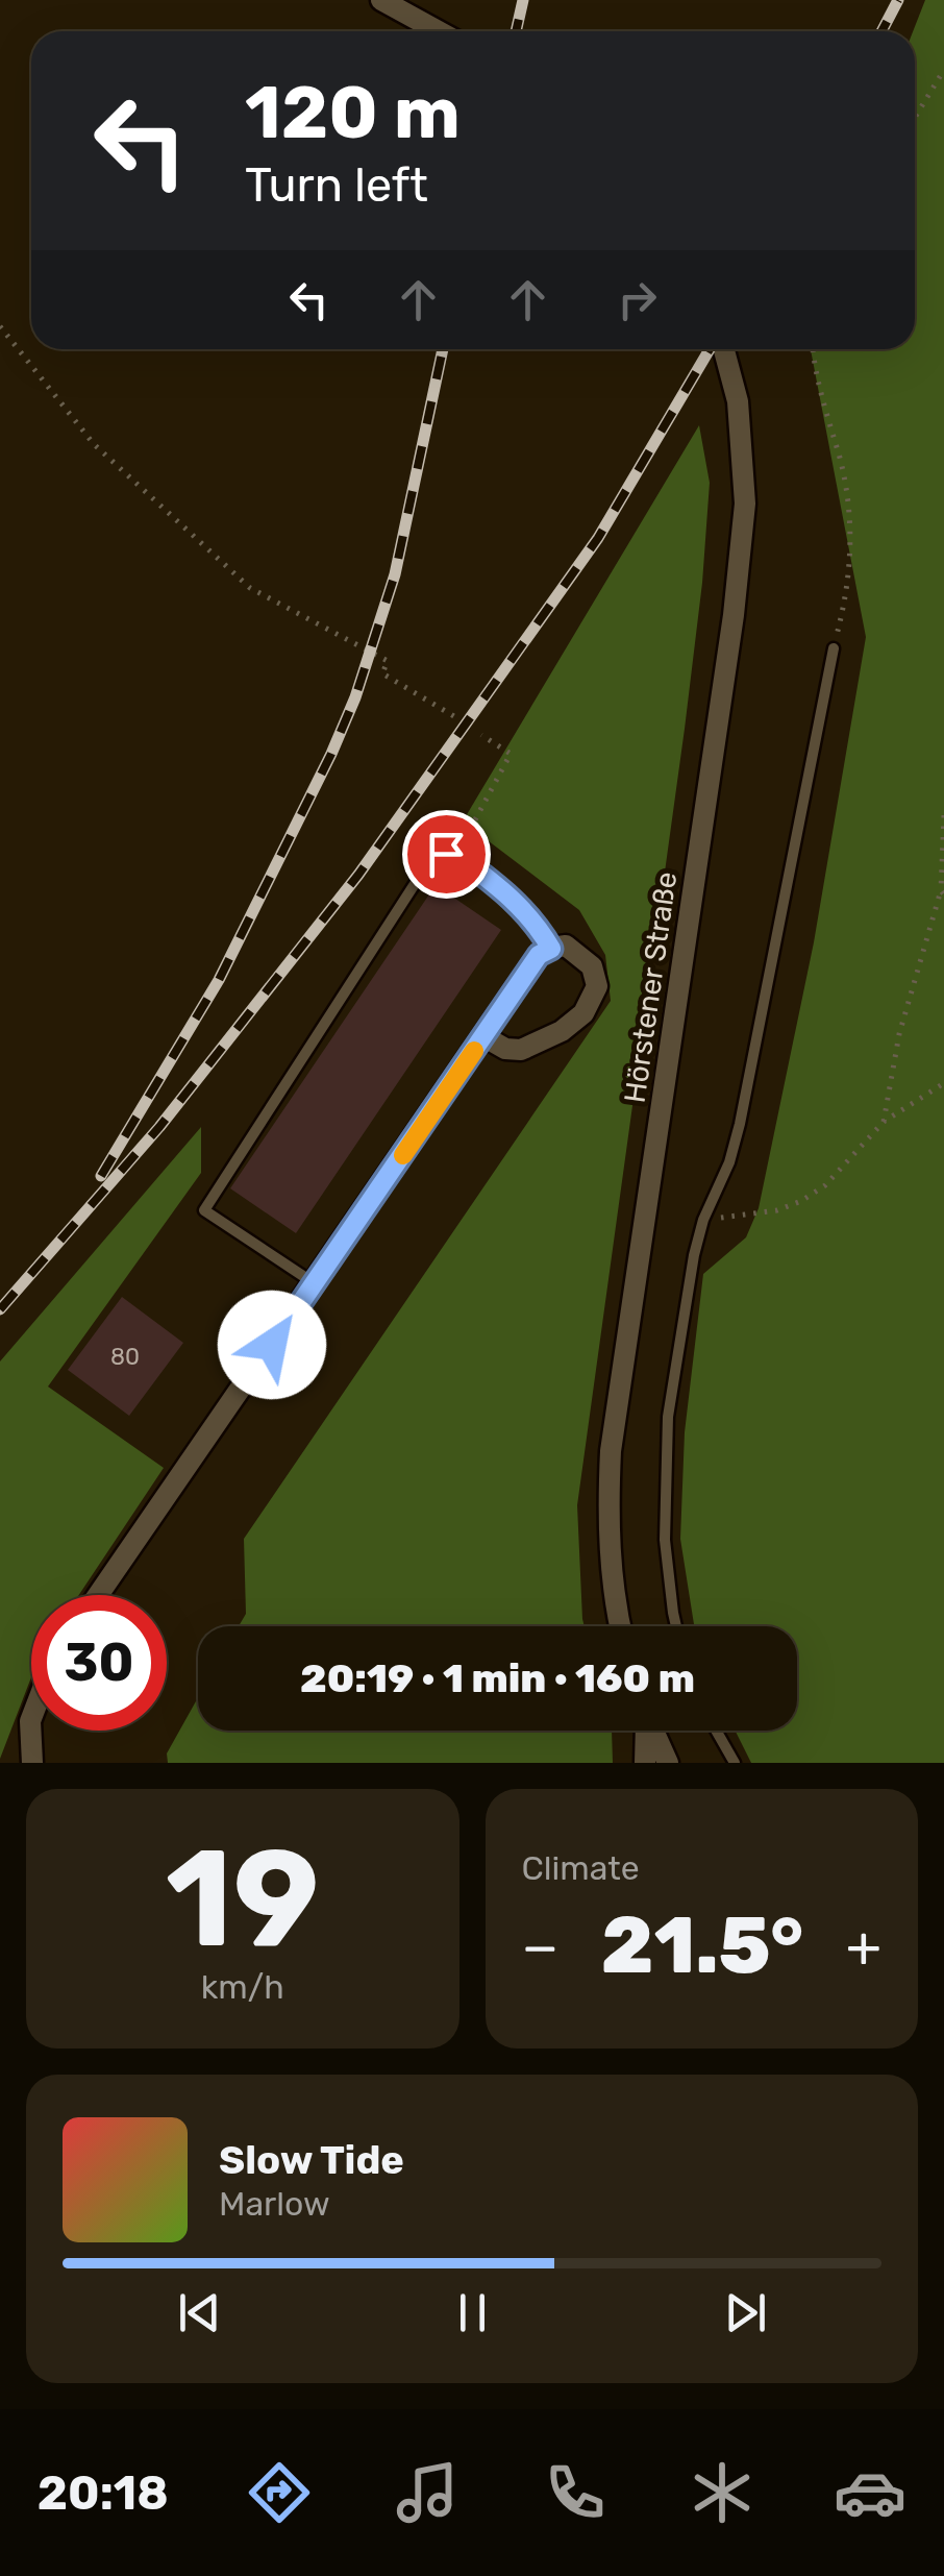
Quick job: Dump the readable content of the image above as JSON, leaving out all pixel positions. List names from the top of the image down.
{
  "streets": {
    "street": ["Hörstener Straße"]
  },
  "house_numbers": ["80"],
  "page": {
    "turn": ["120 m", "Turn left"],
    "limit": "30",
    "trip": "20:19 · 1 min · 160 m",
    "tile": [
      ["19", "km/h"],
      "Climate"
    ],
    "heat": ["−", "21.5°", "+"],
    "song": ["Slow Tide", "Marlow"],
    "tabs": "20:18"
  }
}
